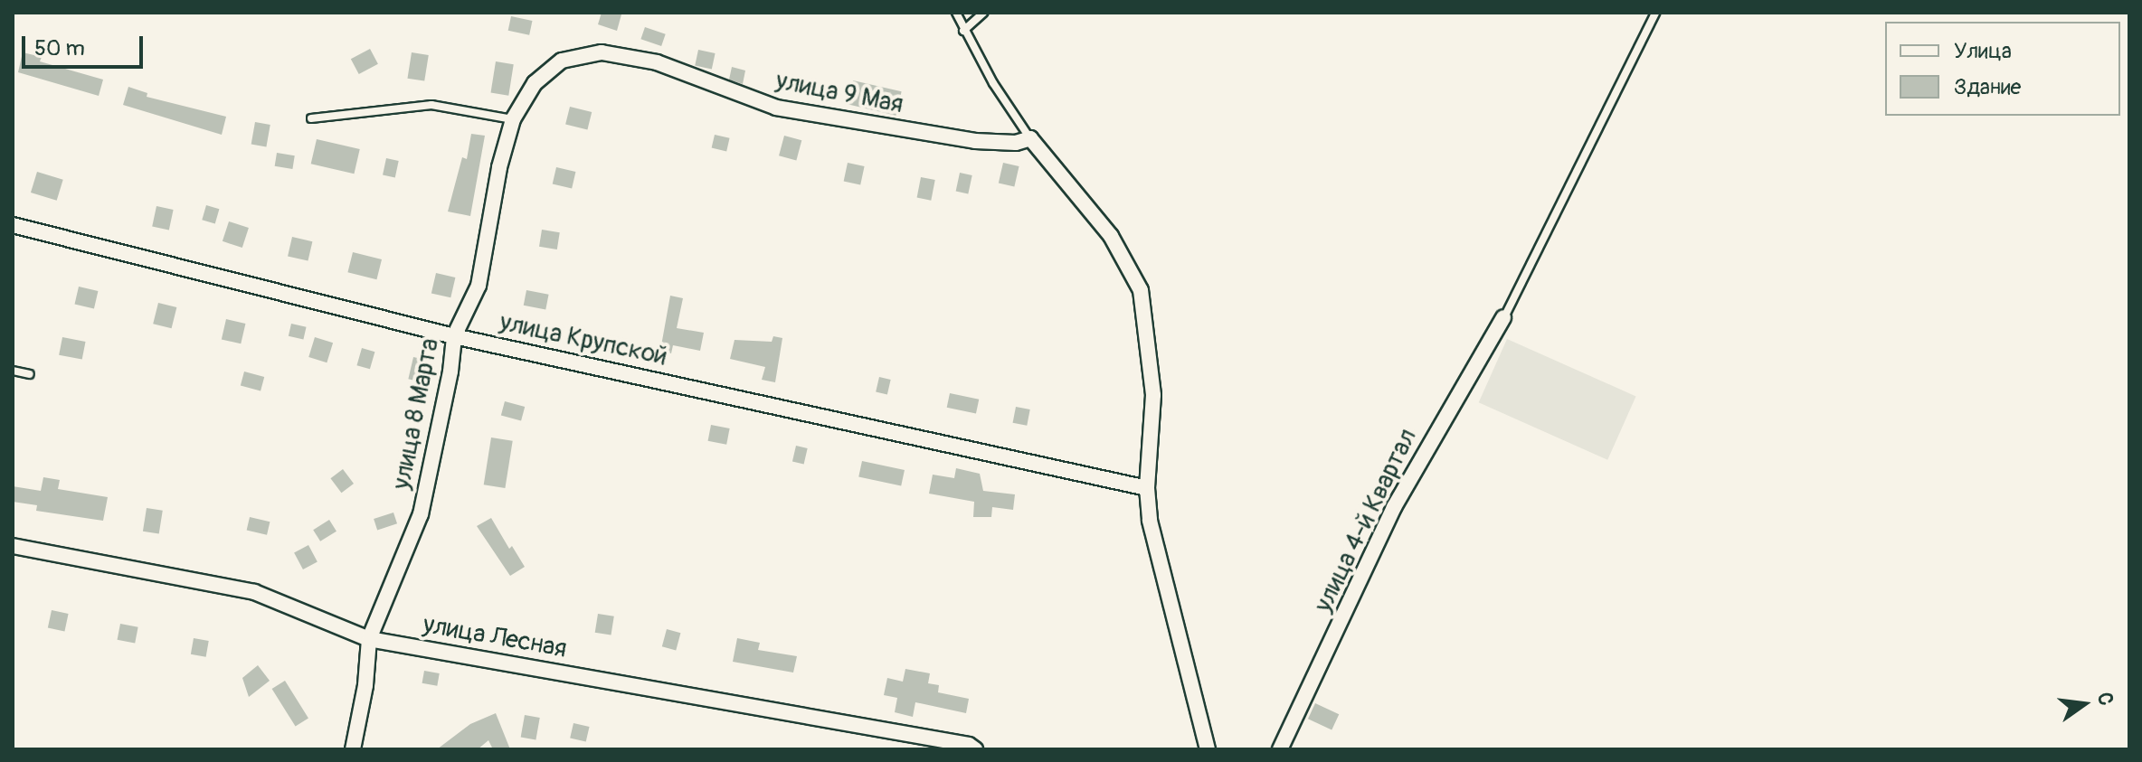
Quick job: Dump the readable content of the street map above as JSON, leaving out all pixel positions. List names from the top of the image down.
{
  "streets": {
    "street": [
      "улица 9 Мая",
      "улица Крупской",
      "улица 8 Марта",
      "улица 4-й Квартал",
      "улица Лесная"
    ]
  },
  "crossings": [
    ["улица 9 Мая", "улица 8 Марта"],
    ["улица Крупской", "улица 8 Марта"],
    ["улица 8 Марта", "улица Лесная"]
  ],
  "legend": ["Улица", "Здание"],
  "scale_bar": "50 m",
  "north": "right"
}
